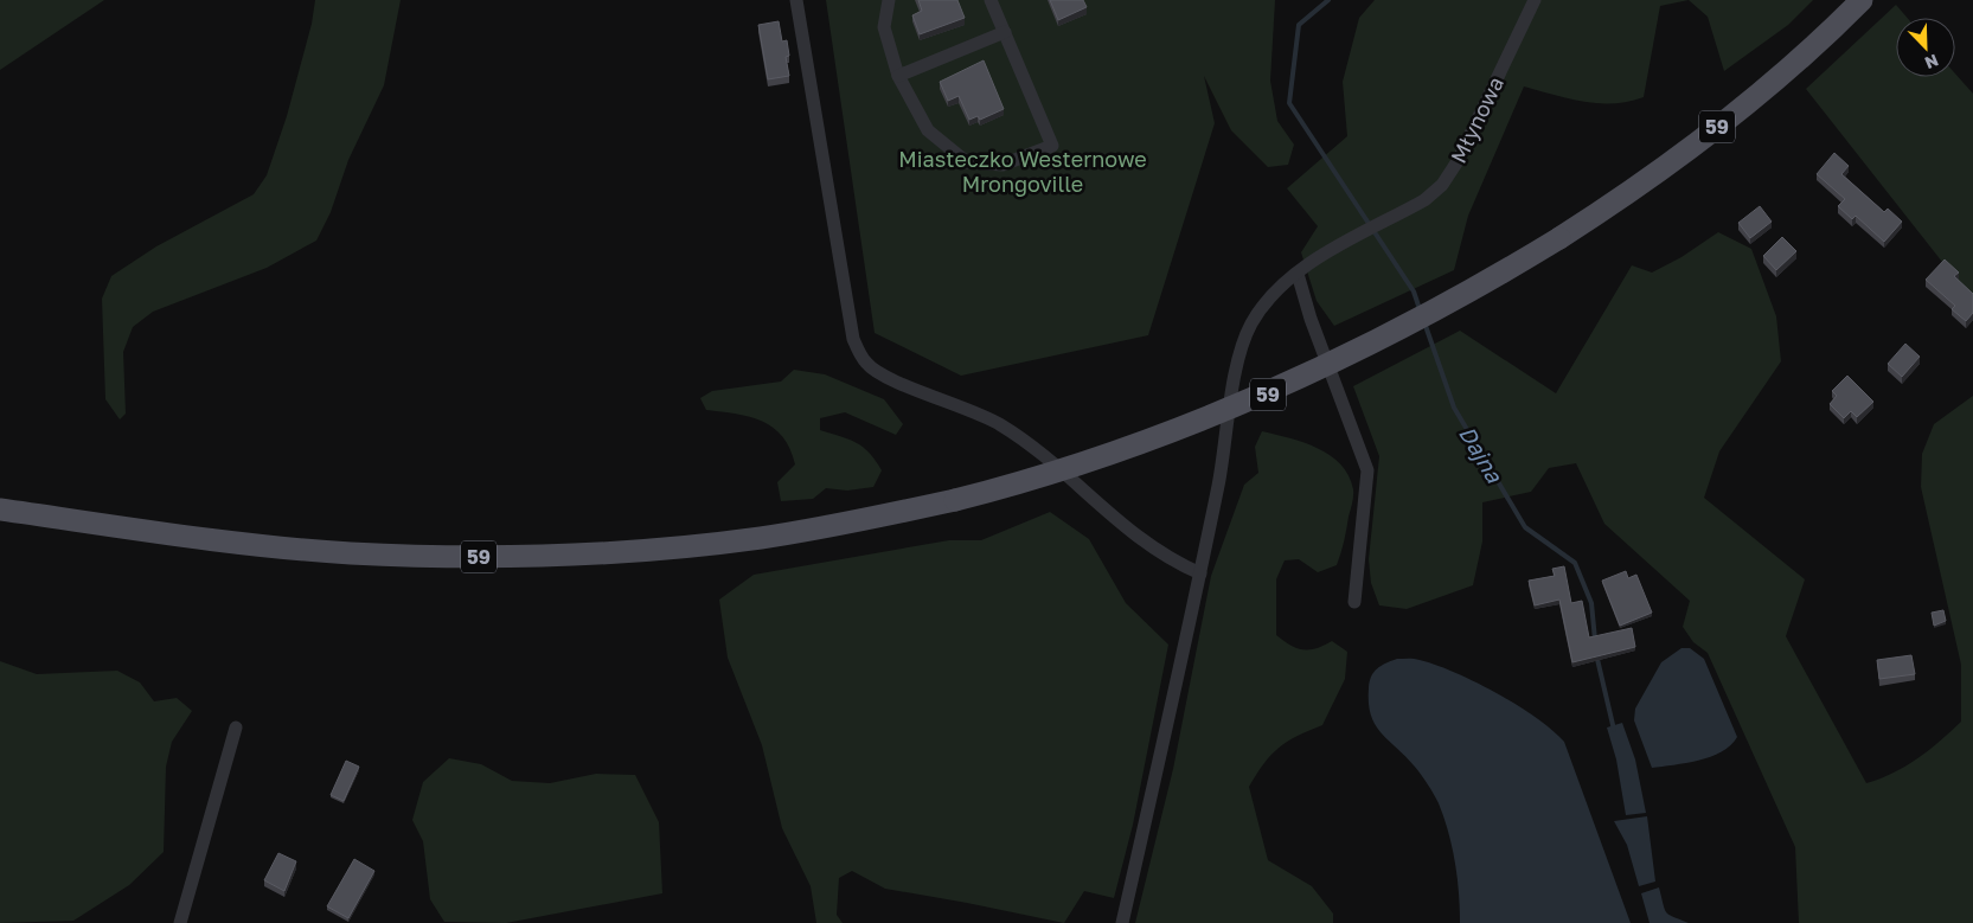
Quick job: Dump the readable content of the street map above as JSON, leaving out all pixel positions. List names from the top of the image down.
{
  "streets": {
    "main road": ["59"],
    "street": ["Młynowa"]
  },
  "water": ["Dajna"],
  "parks": ["Miasteczko Westernowe Mrongoville"],
  "north": "bottom right"
}
